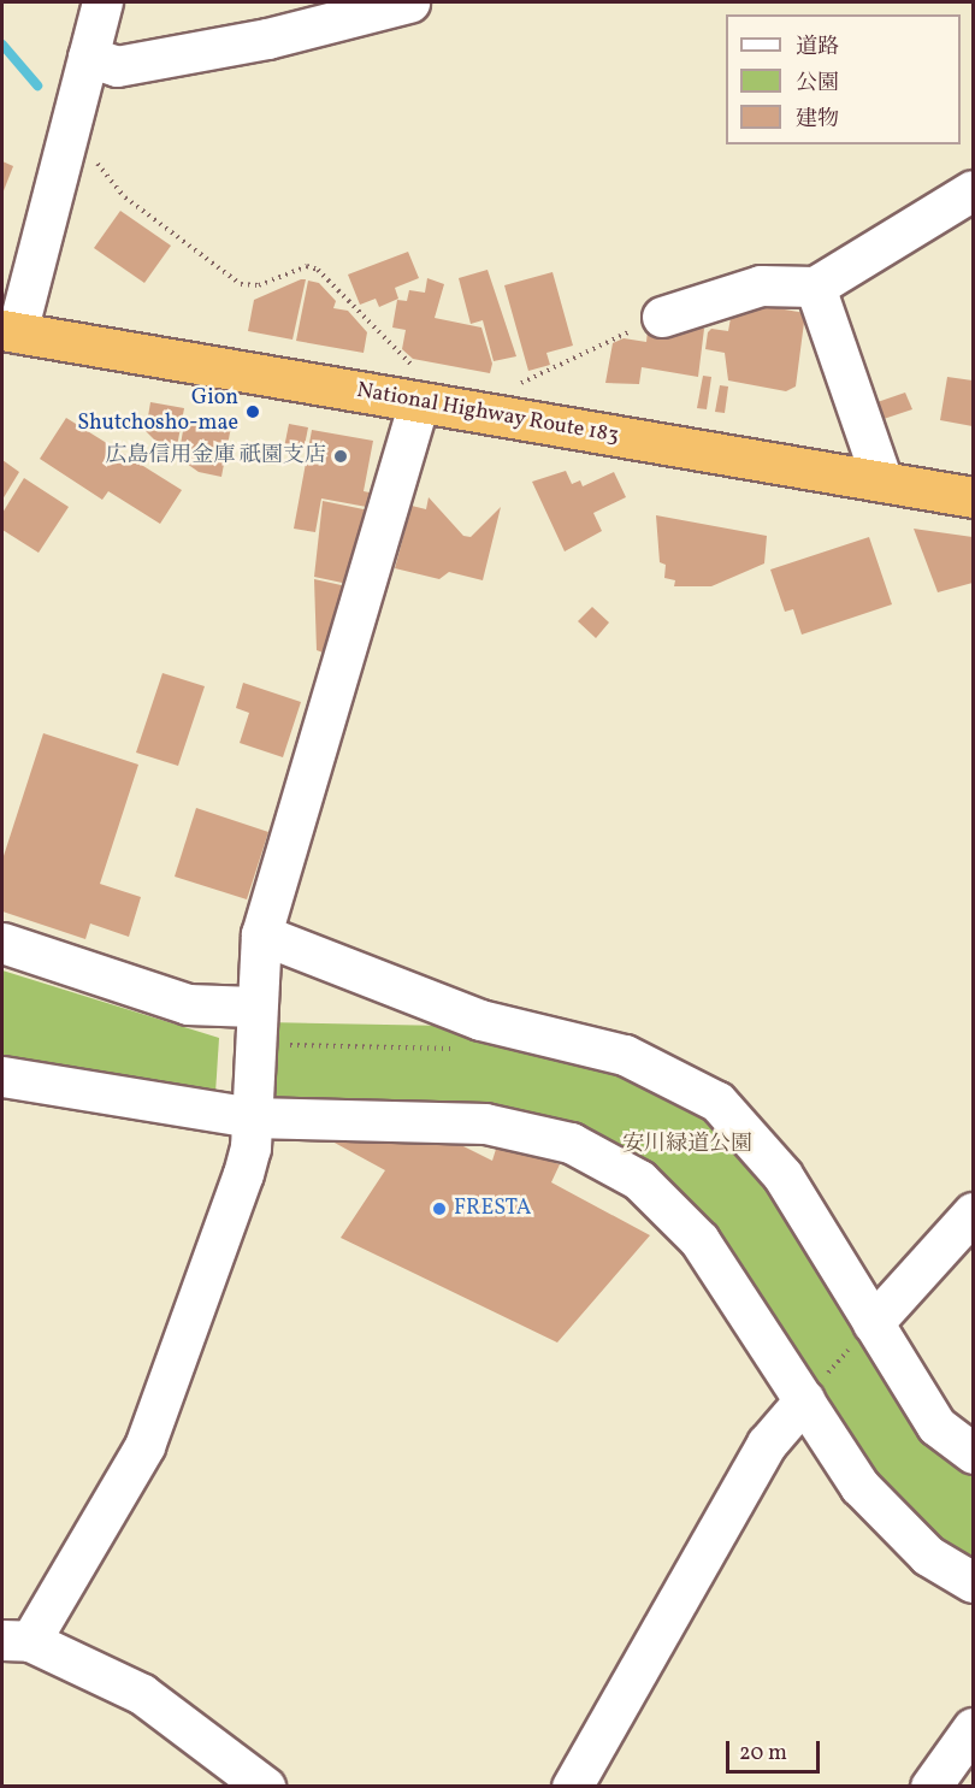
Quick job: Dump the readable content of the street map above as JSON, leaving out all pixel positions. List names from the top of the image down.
{
  "streets": {
    "highway": ["National Highway Route 183"]
  },
  "parks": ["安川緑道公園"],
  "places": ["Gion Shutchosho-mae", "広島信用金庫 祇園支店", "FRESTA"],
  "legend": ["道路", "公園", "建物"],
  "scale_bar": "20 m"
}
